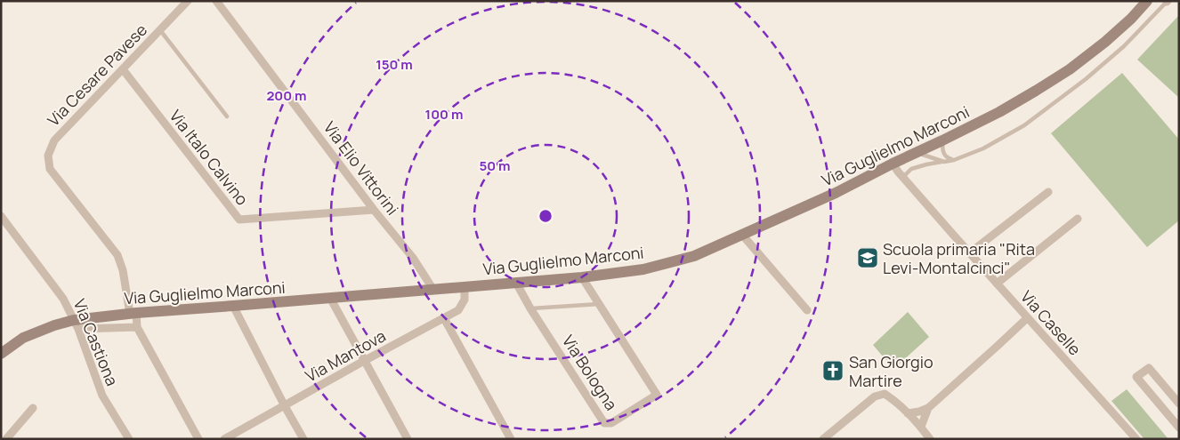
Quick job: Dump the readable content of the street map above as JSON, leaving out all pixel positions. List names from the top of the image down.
{
  "streets": {
    "main road": ["Via Guglielmo Marconi"],
    "street": [
      "Via Cesare Pavese",
      "Via Italo Calvino",
      "Via Elio Vittorini",
      "Via Caselle",
      "Via Castiona",
      "Via Mantova",
      "Via Bologna"
    ]
  },
  "crossings": [
    ["Via Cesare Pavese", "Via Guglielmo Marconi"],
    ["Via Cesare Pavese", "Via Italo Calvino"],
    ["Via Guglielmo Marconi", "Via Elio Vittorini"],
    ["Via Guglielmo Marconi", "Via Caselle"],
    ["Via Guglielmo Marconi", "Via Castiona"],
    ["Via Guglielmo Marconi", "Via Mantova"],
    ["Via Guglielmo Marconi", "Via Bologna"],
    ["Via Italo Calvino", "Via Elio Vittorini"]
  ],
  "places": {
    "school or university": ["Scuola primaria \"Rita Levi-Montalcinci\""],
    "church": ["San Giorgio Martire"]
  },
  "rings": [
    "150 m",
    "200 m",
    "100 m",
    "50 m"
  ]
}
